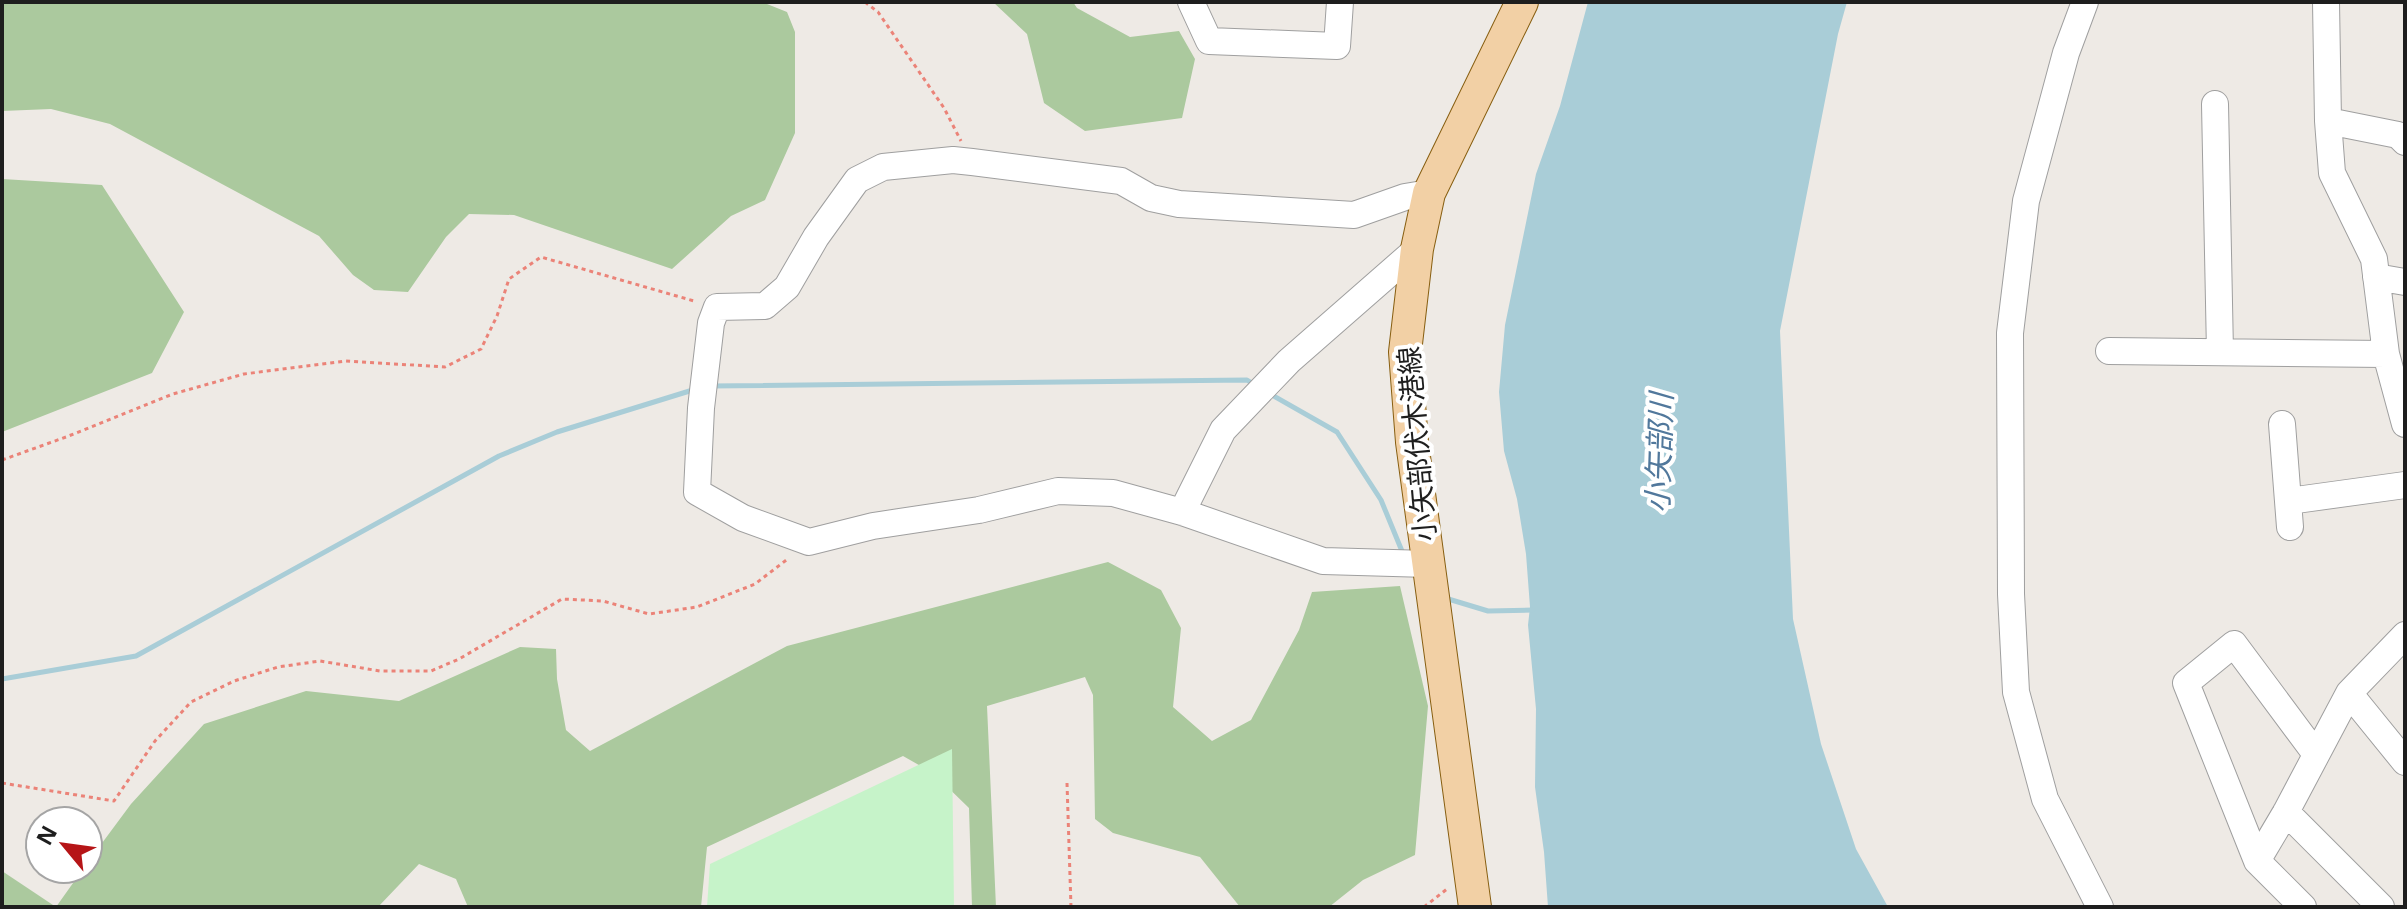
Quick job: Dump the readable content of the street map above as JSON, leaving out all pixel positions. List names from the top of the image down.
{
  "streets": {
    "main road": ["小矢部伏木港線"]
  },
  "water": ["小矢部川"],
  "north": "top left"
}
